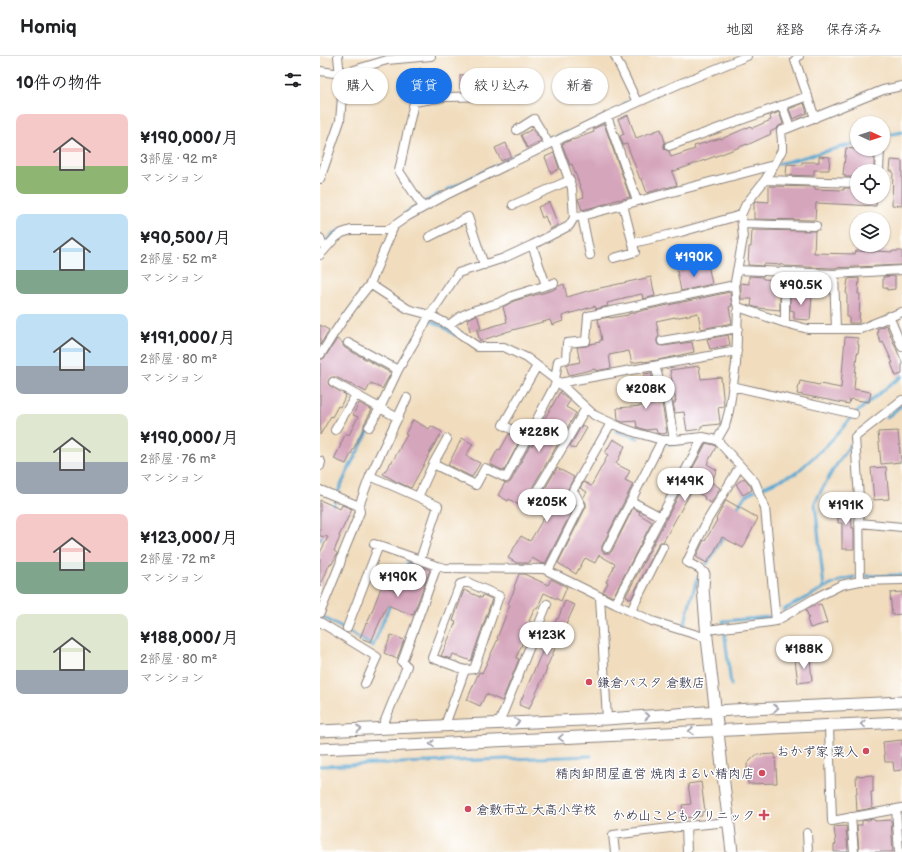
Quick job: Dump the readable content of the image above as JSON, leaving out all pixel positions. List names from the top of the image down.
{
  "places": {
    "other": [
      "鎌倉パスタ 倉敷店",
      "おかず家 菜入",
      "精肉卸問屋直営 焼肉まるい精肉店",
      "倉敷市立 大高小学校"
    ],
    "health": ["かめ山こどもクリニック"]
  },
  "north": "right",
  "page": {
    "header": "Homiq",
    "nav": ["地図", "経路", "保存済み"],
    "heading": "10件の物件",
    "chip": [
      "購入",
      "賃貸",
      "絞り込み",
      "新着"
    ],
    "list": [
      {
        "name": "¥190,000/月",
        "note": "3部屋 · 92 m² · マンション"
      },
      {
        "name": "¥90,500/月",
        "note": "2部屋 · 52 m² · マンション"
      },
      {
        "name": "¥191,000/月",
        "note": "2部屋 · 80 m² · マンション"
      },
      {
        "name": "¥190,000/月",
        "note": "2部屋 · 76 m² · マンション"
      },
      {
        "name": "¥123,000/月",
        "note": "2部屋 · 72 m² · マンション"
      },
      {
        "name": "¥188,000/月",
        "note": "2部屋 · 80 m² · マンション"
      }
    ],
    "price": [
      "¥190K",
      "¥90.5K",
      "¥208K",
      "¥228K",
      "¥149K",
      "¥205K",
      "¥191K",
      "¥190K",
      "¥123K",
      "¥188K"
    ]
  }
}
